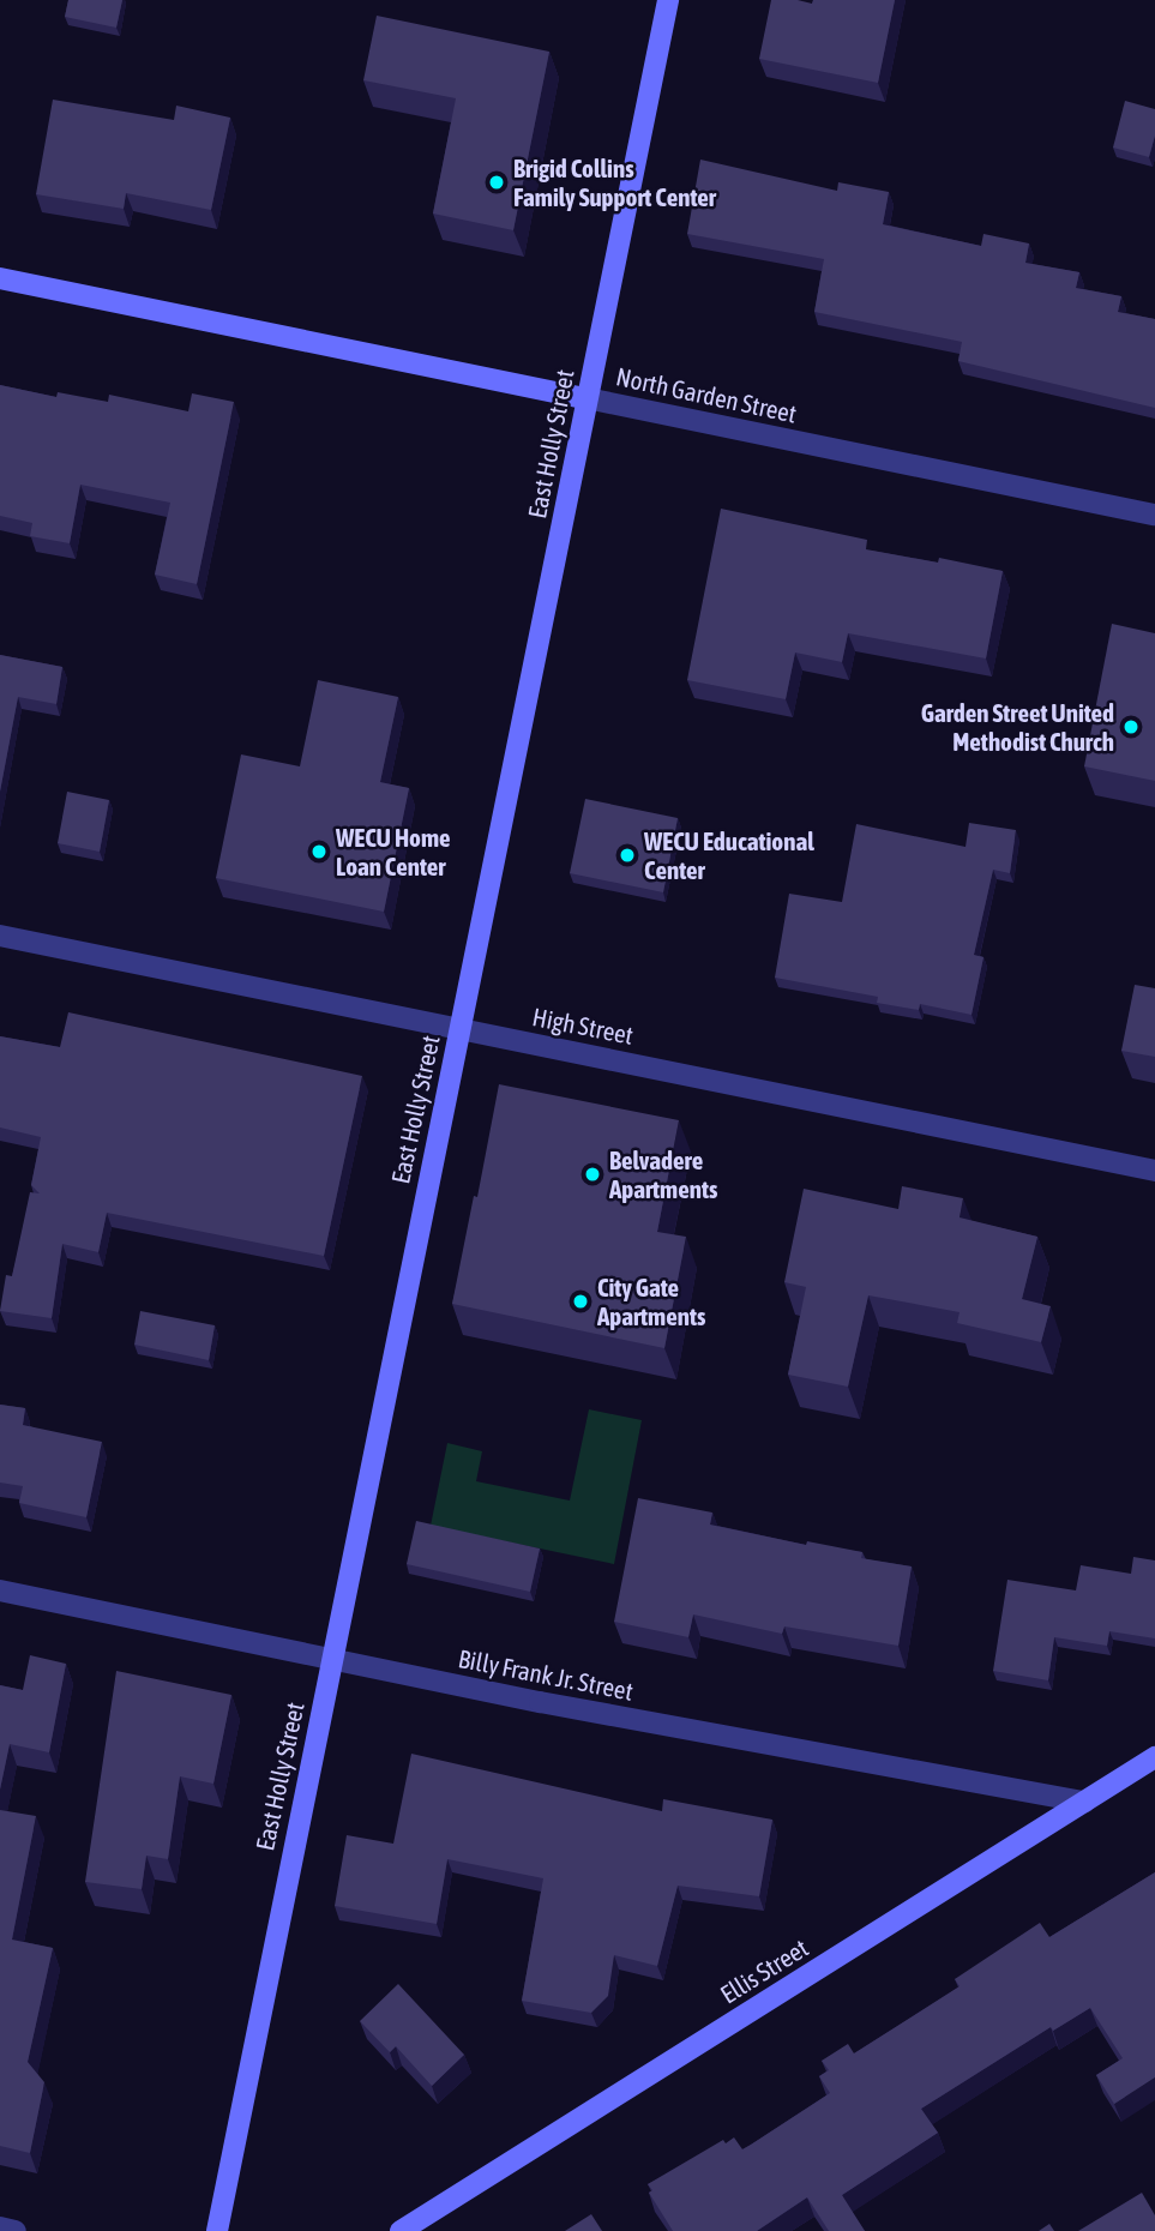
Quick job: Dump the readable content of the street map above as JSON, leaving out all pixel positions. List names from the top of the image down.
{
  "streets": {
    "main road": ["North Garden Street", "East Holly Street", "Ellis Street"],
    "street": ["High Street", "Billy Frank Jr. Street"]
  },
  "crossings": [
    ["North Garden Street", "East Holly Street"],
    ["East Holly Street", "High Street"],
    ["East Holly Street", "Billy Frank Jr. Street"],
    ["Billy Frank Jr. Street", "Ellis Street"]
  ],
  "places": [
    "Brigid Collins Family Support Center",
    "Garden Street United Methodist Church",
    "WECU Home Loan Center",
    "WECU Educational Center",
    "Belvadere Apartments",
    "City Gate Apartments"
  ]
}
